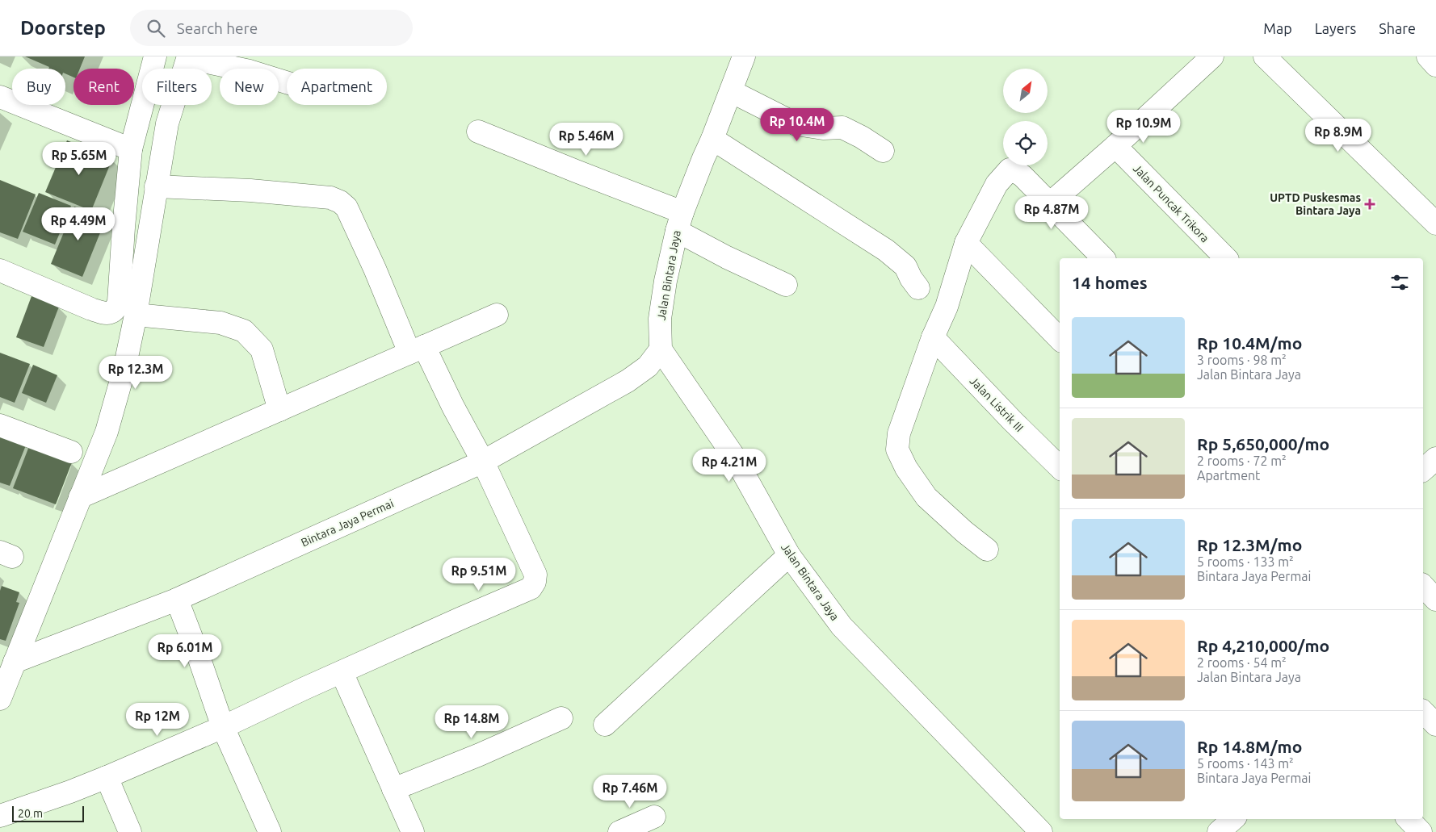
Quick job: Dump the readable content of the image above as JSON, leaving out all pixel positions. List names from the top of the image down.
{
  "streets": {
    "street": [
      "Jalan Puncak Trikora",
      "Jalan Bintara Jaya",
      "Jalan Listrik III",
      "Bintara Jaya Permai"
    ]
  },
  "crossings": [
    ["Jalan Bintara Jaya", "Bintara Jaya Permai"]
  ],
  "places": {
    "health": ["UPTD Puskesmas Bintara Jaya"]
  },
  "scale_bar": "20 m",
  "north": "top right",
  "page": {
    "header": "Doorstep",
    "search": "Search here",
    "nav": ["Map", "Layers", "Share"],
    "chip": [
      "Buy",
      "Rent",
      "Filters",
      "New",
      "Apartment"
    ],
    "price": [
      "Rp 10.4M",
      "Rp 10.9M",
      "Rp 8.9M",
      "Rp 5.46M",
      "Rp 5.65M",
      "Rp 4.87M",
      "Rp 4.49M",
      "Rp 12.3M",
      "Rp 4.21M",
      "Rp 9.51M",
      "Rp 6.01M",
      "Rp 12M",
      "Rp 14.8M",
      "Rp 7.46M"
    ],
    "heading": "14 homes",
    "list": [
      {
        "name": "Rp 10.4M/mo",
        "note": "3 rooms · 98 m² · Jalan Bintara Jaya"
      },
      {
        "name": "Rp 5,650,000/mo",
        "note": "2 rooms · 72 m² · Apartment"
      },
      {
        "name": "Rp 12.3M/mo",
        "note": "5 rooms · 133 m² · Bintara Jaya Permai"
      },
      {
        "name": "Rp 4,210,000/mo",
        "note": "2 rooms · 54 m² · Jalan Bintara Jaya"
      },
      {
        "name": "Rp 14.8M/mo",
        "note": "5 rooms · 143 m² · Bintara Jaya Permai"
      }
    ],
    "scale": "20 m"
  }
}
